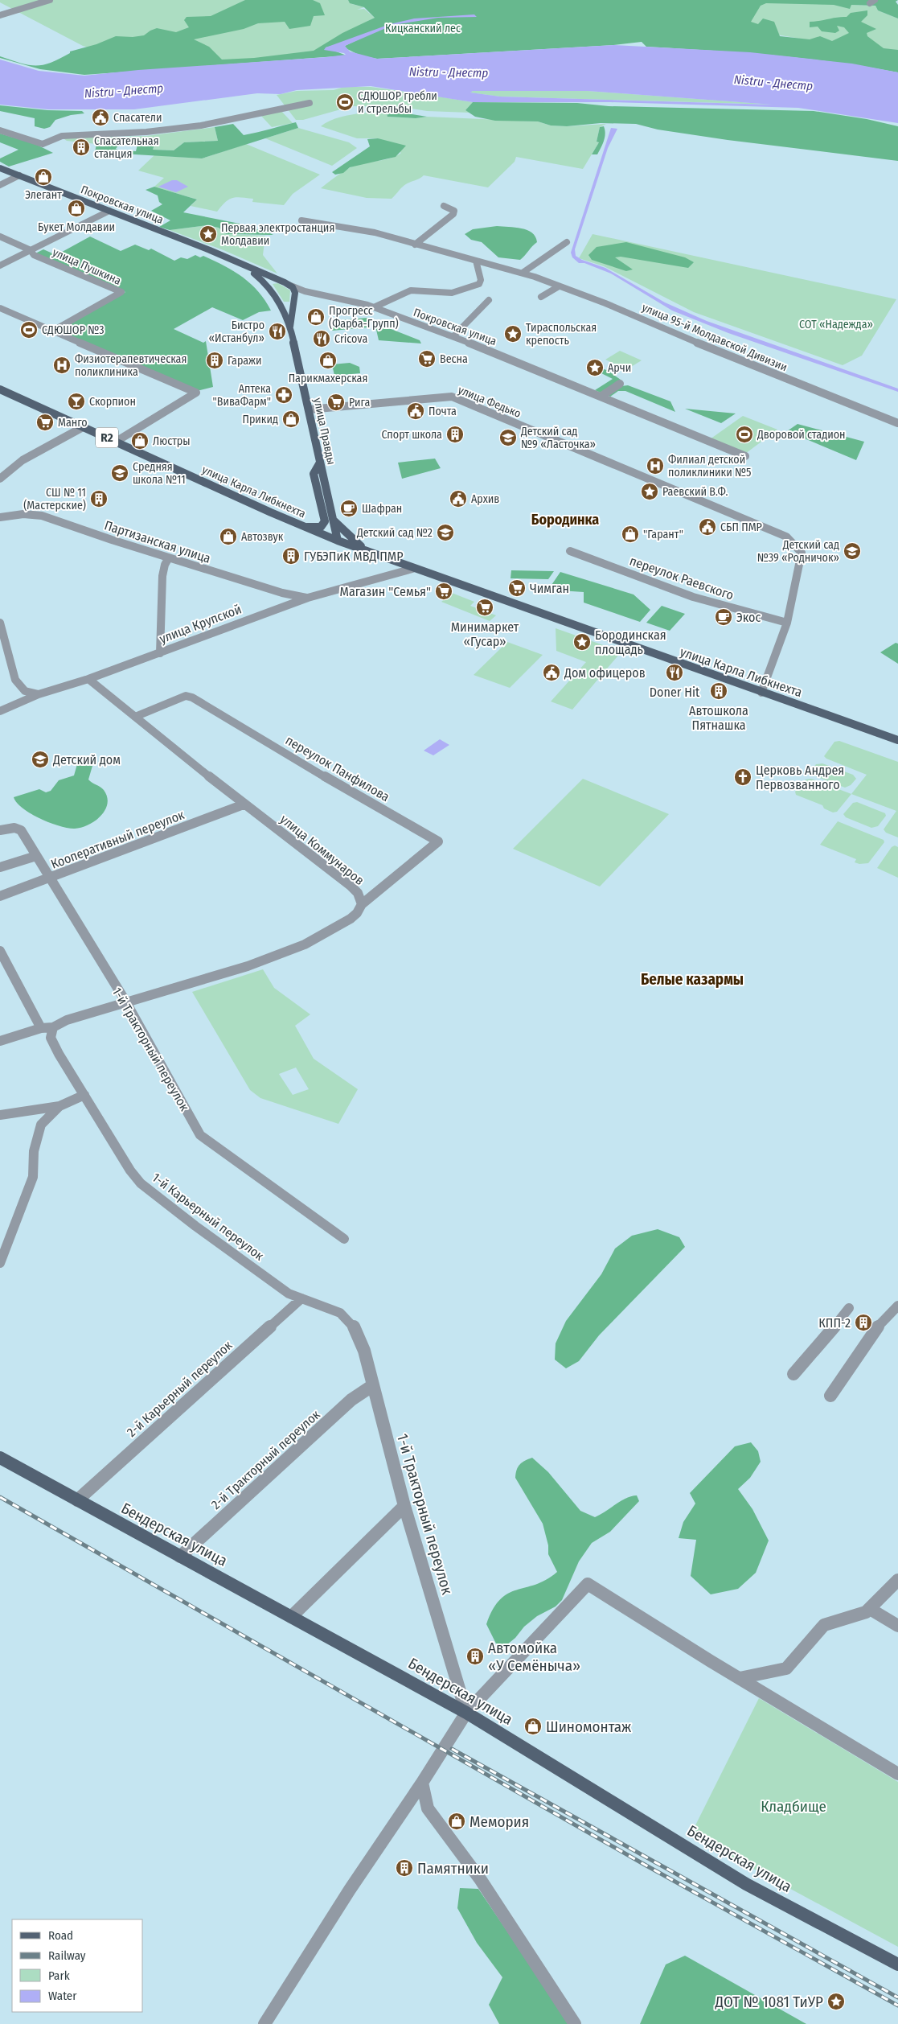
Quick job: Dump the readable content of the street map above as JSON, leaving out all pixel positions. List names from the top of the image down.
{
  "streets": {
    "main road": [
      "Покровская улица",
      "улица Правды",
      "R2",
      "улица Карла Либкнехта",
      "Бендерская улица"
    ],
    "street": [
      "улица Пушкина",
      "улица 95-й Молдавской Дивизии",
      "улица Федько",
      "Партизанская улица",
      "переулок Раевского",
      "улица Крупской",
      "переулок Панфилова",
      "Кооперативный переулок",
      "улица Коммунаров",
      "1-й Тракторный переулок",
      "1-й Карьерный переулок",
      "2-й Карьерный переулок",
      "2-й Тракторный переулок"
    ]
  },
  "crossings": [
    ["Покровская улица", "улица Правды"],
    ["улица Федько", "улица Правды"],
    ["улица Федько", "переулок Раевского"],
    ["улица Правды", "улица Карла Либкнехта"],
    ["улица Карла Либкнехта", "улица Крупской"],
    ["Партизанская улица", "улица Крупской"],
    ["улица Крупской", "улица Коммунаров"],
    ["переулок Панфилова", "улица Коммунаров"],
    ["Кооперативный переулок", "улица Коммунаров"],
    ["Кооперативный переулок", "1-й Тракторный переулок"],
    ["улица Коммунаров", "1-й Тракторный переулок"],
    ["улица Коммунаров", "1-й Карьерный переулок"],
    ["1-й Тракторный переулок", "1-й Карьерный переулок"],
    ["1-й Тракторный переулок", "2-й Тракторный переулок"],
    ["1-й Тракторный переулок", "Бендерская улица"],
    ["1-й Карьерный переулок", "2-й Карьерный переулок"],
    ["2-й Карьерный переулок", "Бендерская улица"],
    ["2-й Тракторный переулок", "Бендерская улица"]
  ],
  "districts": ["Бородинка", "Белые казармы"],
  "water": ["Nistru - Днестр"],
  "parks": ["Кицканский лес", "СОТ «Надежда»", "Кладбище"],
  "places": {
    "sports": ["СДЮШОР гребли и стрельбы", "СДЮШОР №3", "Дворовой стадион"],
    "public building": [
      "Спасатели",
      "Почта",
      "Архив",
      "СБП ПМР",
      "Дом офицеров"
    ],
    "building": [
      "Спасательная станция",
      "Гаражи",
      "Спорт школа",
      "СШ № 11 (Мастерские)",
      "ГУБЭПиК МВД ПМР",
      "Автошкола Пятнашка",
      "КПП-2",
      "Автомойка «У Семёныча»",
      "Памятники"
    ],
    "shop": [
      "Элегант",
      "Букет Молдавии",
      "Прогресс (Фарба-Групп)",
      "Парикмахерская",
      "Прикид",
      "Люстры",
      "\"Гарант\"",
      "Автозвук",
      "Шиномонтаж",
      "Мемория"
    ],
    "place": [
      "Первая электростанция Молдавии",
      "Тираспольская крепость",
      "Арчи",
      "Раевский В.Ф.",
      "Бородинская площадь",
      "ДОТ № 1081 ТиУР"
    ],
    "restaurant": ["Бистро «Истанбул»", "Cricova", "Doner Hit"],
    "supermarket": [
      "Весна",
      "Рига",
      "Манго",
      "Чимган",
      "Магазин \"Семья\"",
      "Минимаркет «Гусар»"
    ],
    "hospital": ["Физиотерапевтическая поликлиника", "Филиал детской поликлиники №5"],
    "pharmacy": ["Аптека \"ВиваФарм\""],
    "bar": ["Скорпион"],
    "school or university": [
      "Детский сад №9 «Ласточка»",
      "Средняя школа №11",
      "Детский сад №2",
      "Детский сад №39 «Родничок»",
      "Детский дом"
    ],
    "cafe": ["Шафран", "Экос"],
    "church": ["Церковь Андрея Первозванного"]
  },
  "legend": [
    "Road",
    "Railway",
    "Park",
    "Water"
  ]
}
